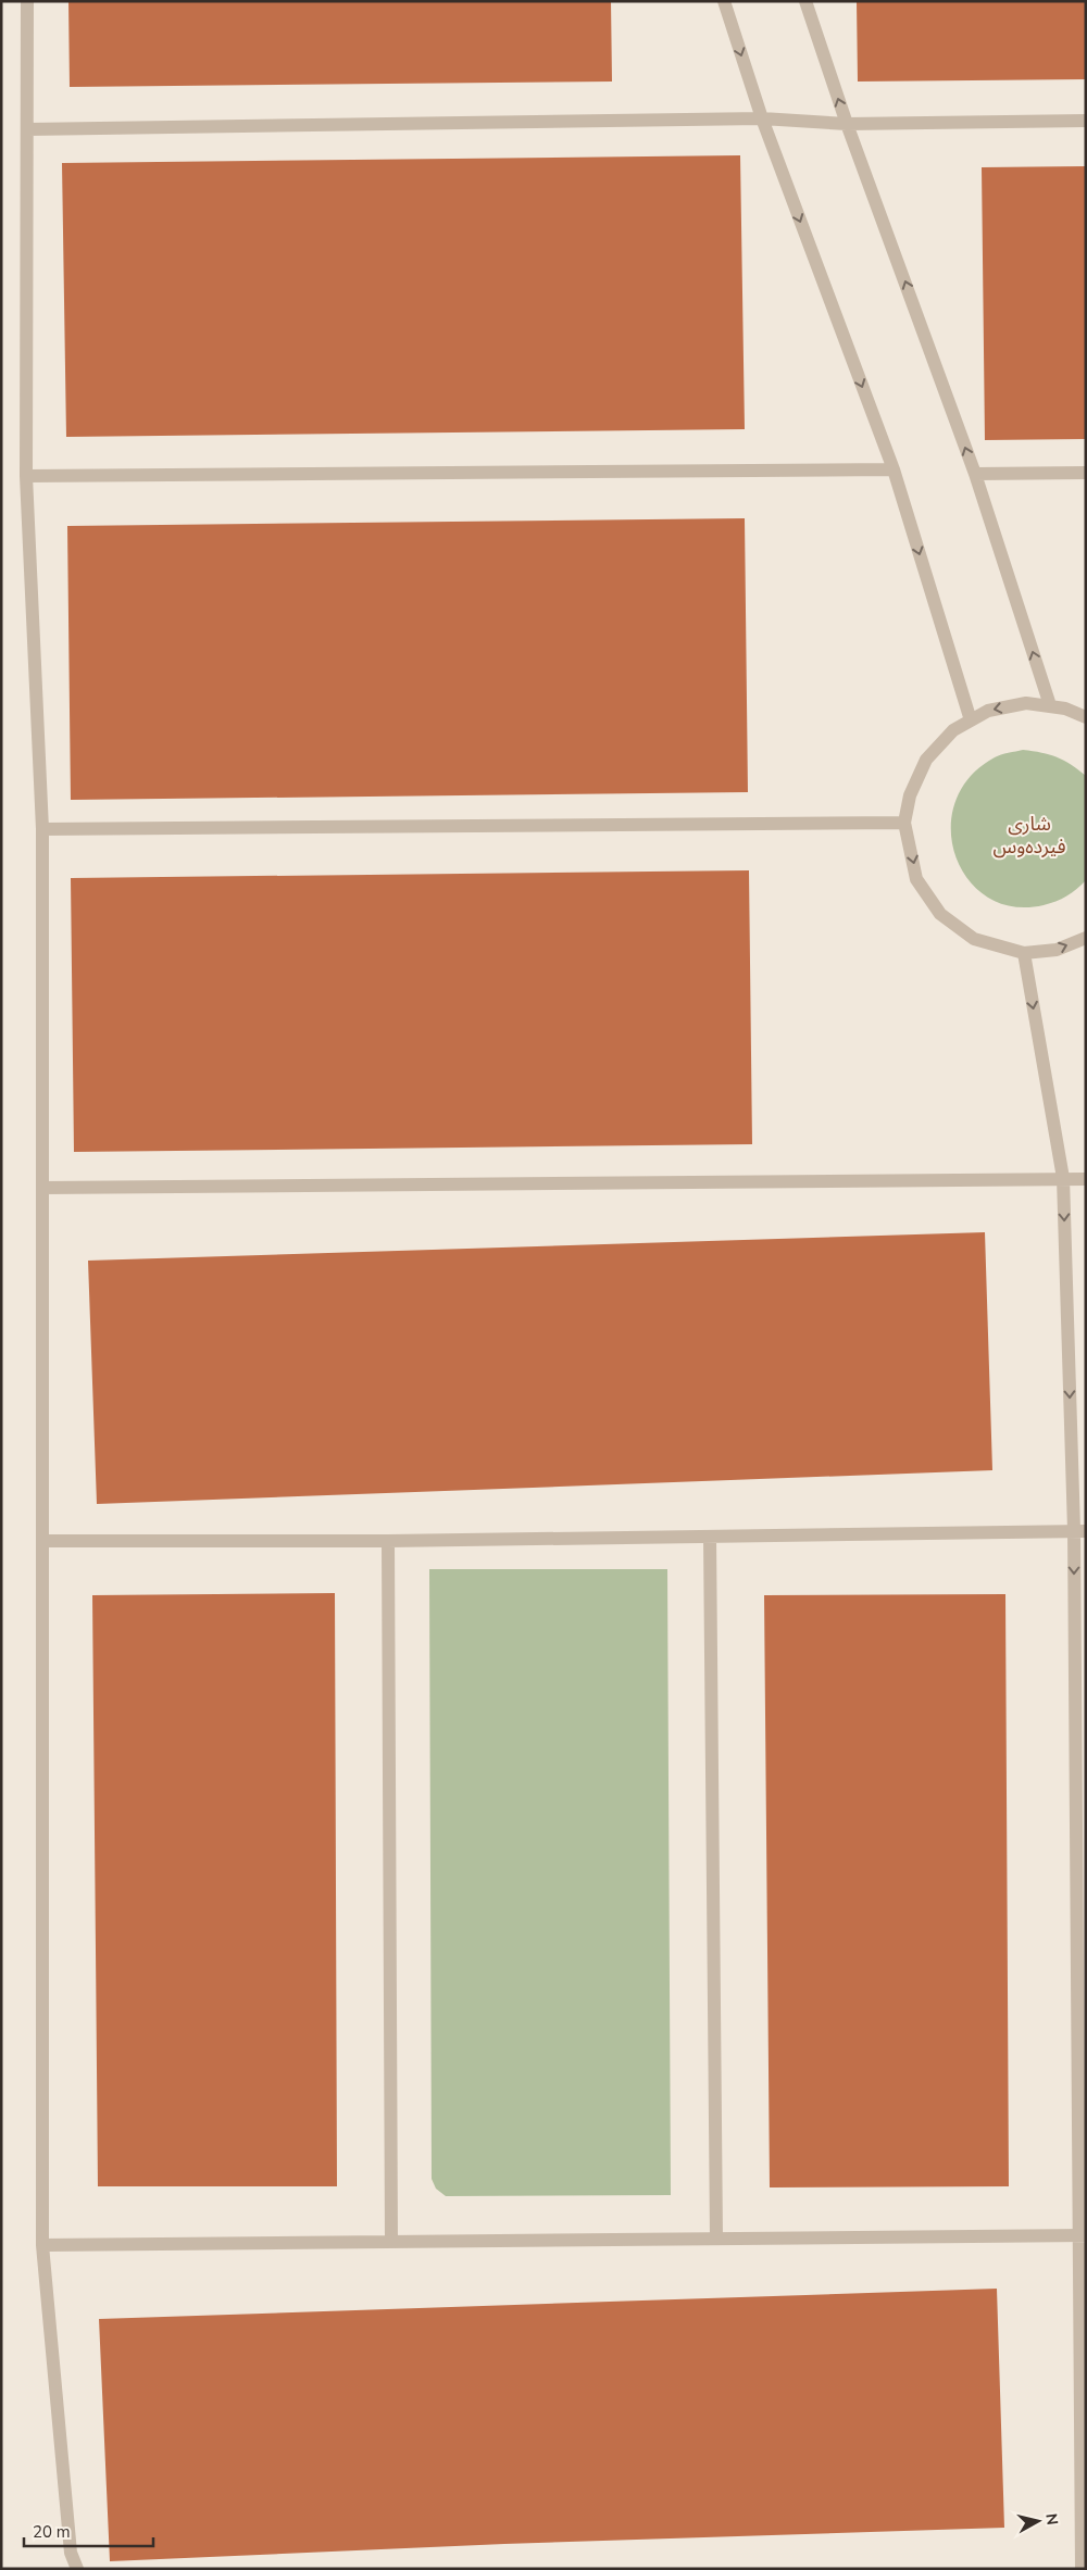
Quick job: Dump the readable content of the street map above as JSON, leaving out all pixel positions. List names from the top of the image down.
{
  "districts": ["شاری فیردەوس"],
  "scale_bar": "20 m",
  "north": "right"
}
